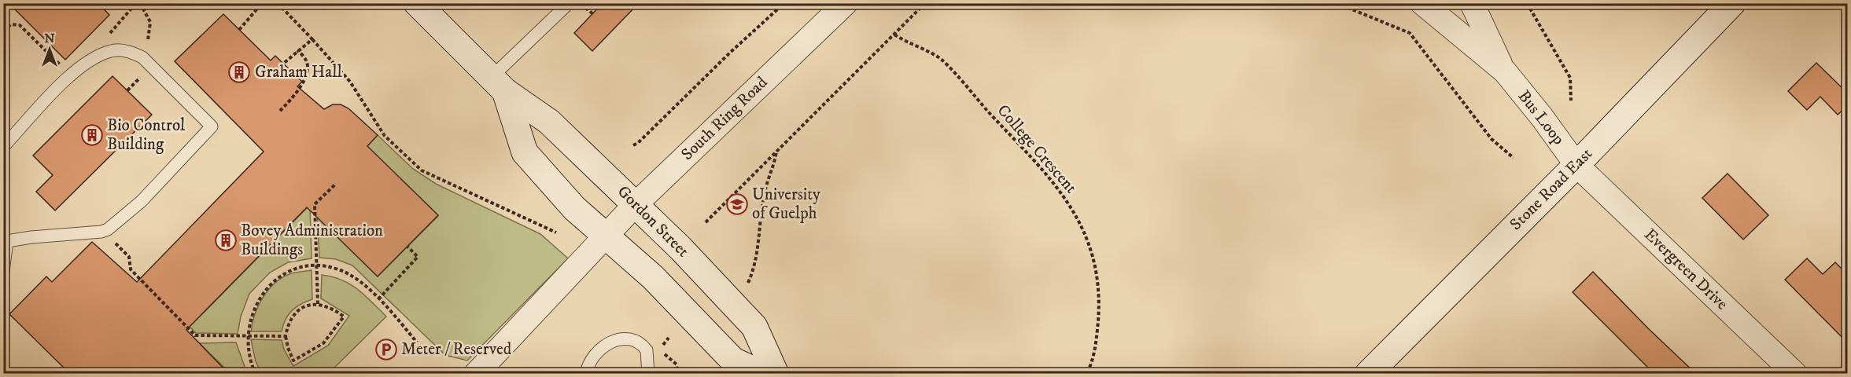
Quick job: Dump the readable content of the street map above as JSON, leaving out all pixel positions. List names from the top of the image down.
{
  "streets": {
    "main road": ["Stone Road East", "Gordon Street"],
    "street": ["Bus Loop", "South Ring Road", "Evergreen Drive"],
    "path": ["College Crescent"]
  },
  "crossings": [
    ["Bus Loop", "Stone Road East"],
    ["Bus Loop", "Evergreen Drive"],
    ["South Ring Road", "Gordon Street"],
    ["Stone Road East", "Evergreen Drive"]
  ],
  "places": {
    "building": ["Graham Hall", "Bio Control Building", "Bovey Administration Buildings"],
    "school or university": ["University of Guelph"],
    "parking": ["Meter / Reserved"]
  },
  "north": "top"
}
